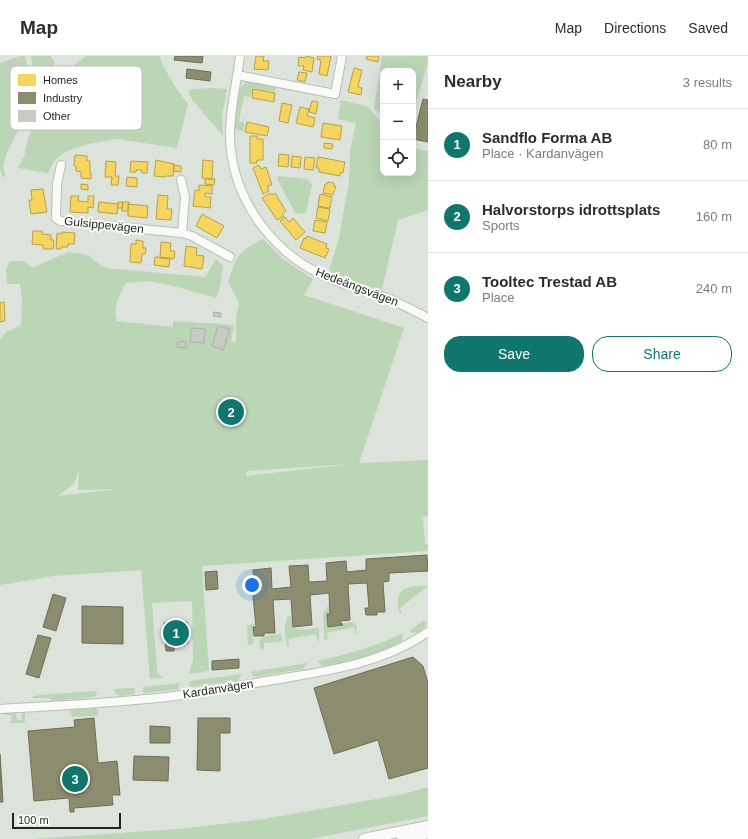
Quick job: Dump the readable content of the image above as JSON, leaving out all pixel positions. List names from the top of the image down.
{
  "streets": {
    "street": ["Gulsippevägen", "Hedeängsvägen", "Kardanvägen"]
  },
  "legend": ["Homes", "Industry", "Other"],
  "scale_bar": "100 m",
  "page": {
    "header": "Map",
    "nav": ["Map", "Directions", "Saved"],
    "heading": ["Nearby", "3 results"],
    "map_buttons": ["+", "−"],
    "list": [
      {
        "mark": "1",
        "name": "Sandflo Forma AB",
        "note": "Place · Kardanvägen",
        "value": "80 m"
      },
      {
        "mark": "2",
        "name": "Halvorstorps idrottsplats",
        "note": "Sports",
        "value": "160 m"
      },
      {
        "mark": "3",
        "name": "Tooltec Trestad AB",
        "note": "Place",
        "value": "240 m"
      }
    ],
    "buttons": ["Save", "Share"],
    "pins": ["2", "1", "3"],
    "scale": "100 m"
  }
}
